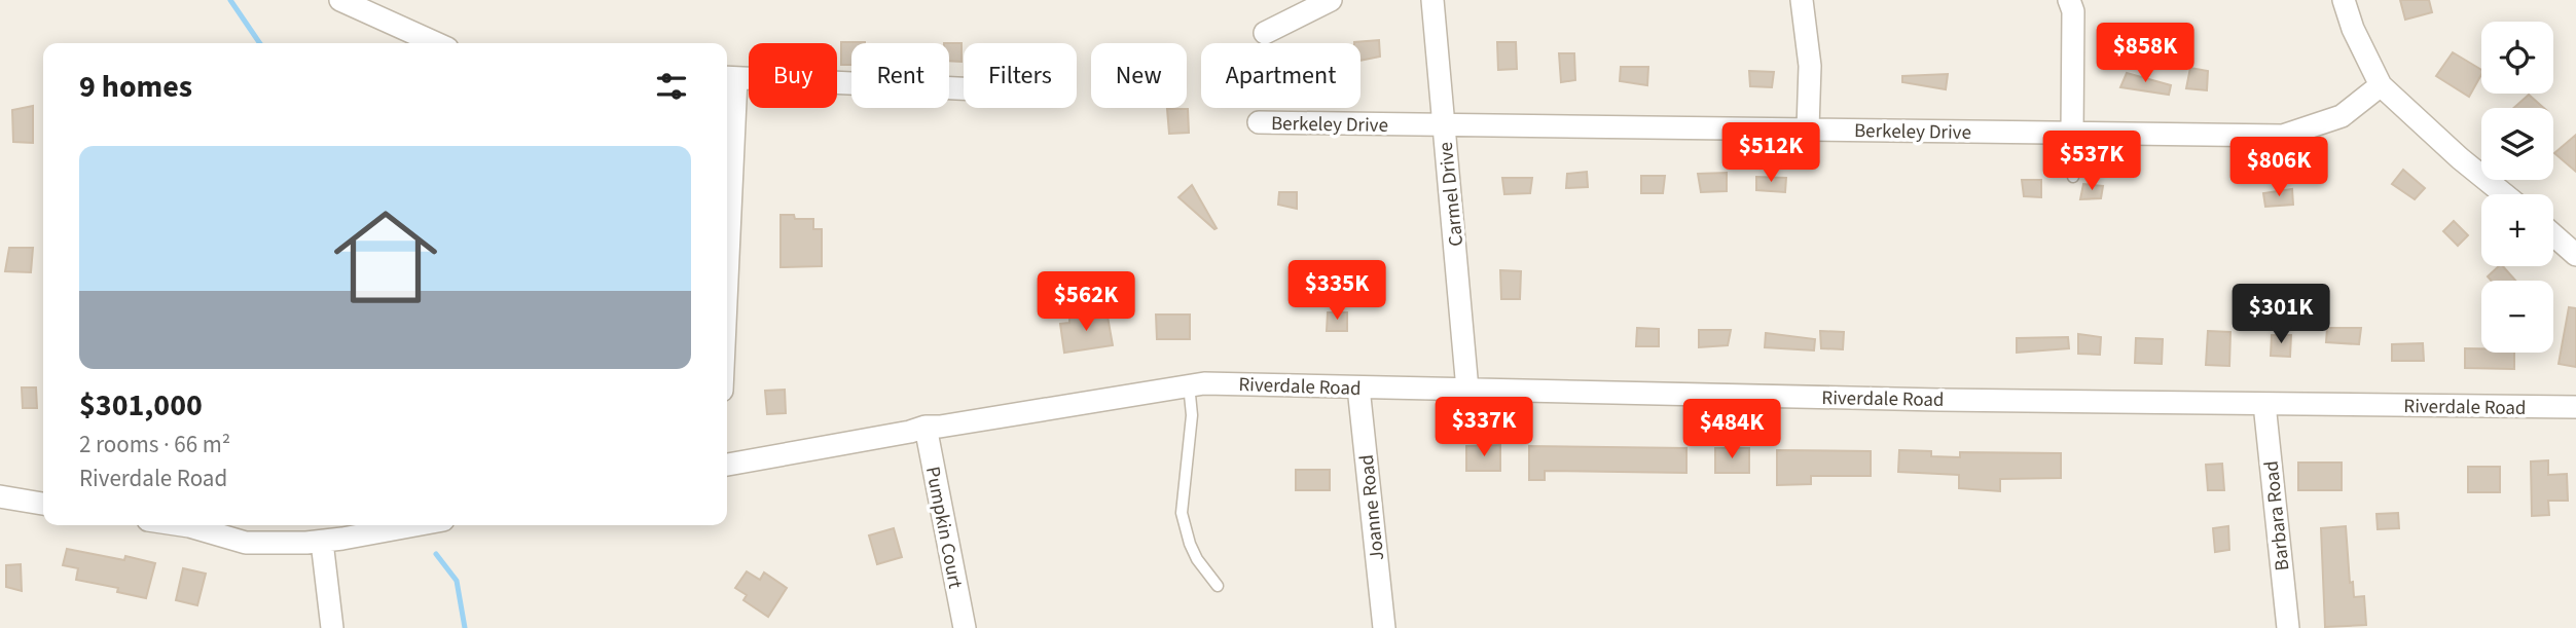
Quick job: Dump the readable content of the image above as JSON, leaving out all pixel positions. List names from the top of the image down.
{
  "streets": {
    "street": [
      "Berkeley Drive",
      "Carmel Drive",
      "Riverdale Road",
      "Joanne Road",
      "Barbara Road",
      "Pumpkin Court"
    ]
  },
  "crossings": [
    ["Berkeley Drive", "Carmel Drive"],
    ["Carmel Drive", "Riverdale Road"],
    ["Riverdale Road", "Joanne Road"],
    ["Riverdale Road", "Barbara Road"],
    ["Riverdale Road", "Pumpkin Court"]
  ],
  "page": {
    "map_buttons": ["+", "−"],
    "price": [
      "$858K",
      "$512K",
      "$537K",
      "$806K",
      "$335K",
      "$562K",
      "$301K",
      "$337K",
      "$484K"
    ],
    "chip": [
      "Buy",
      "Rent",
      "Filters",
      "New",
      "Apartment"
    ],
    "heading": "9 homes",
    "list": [
      {
        "name": "$301,000",
        "note": "2 rooms · 66 m² · Riverdale Road"
      }
    ]
  }
}
